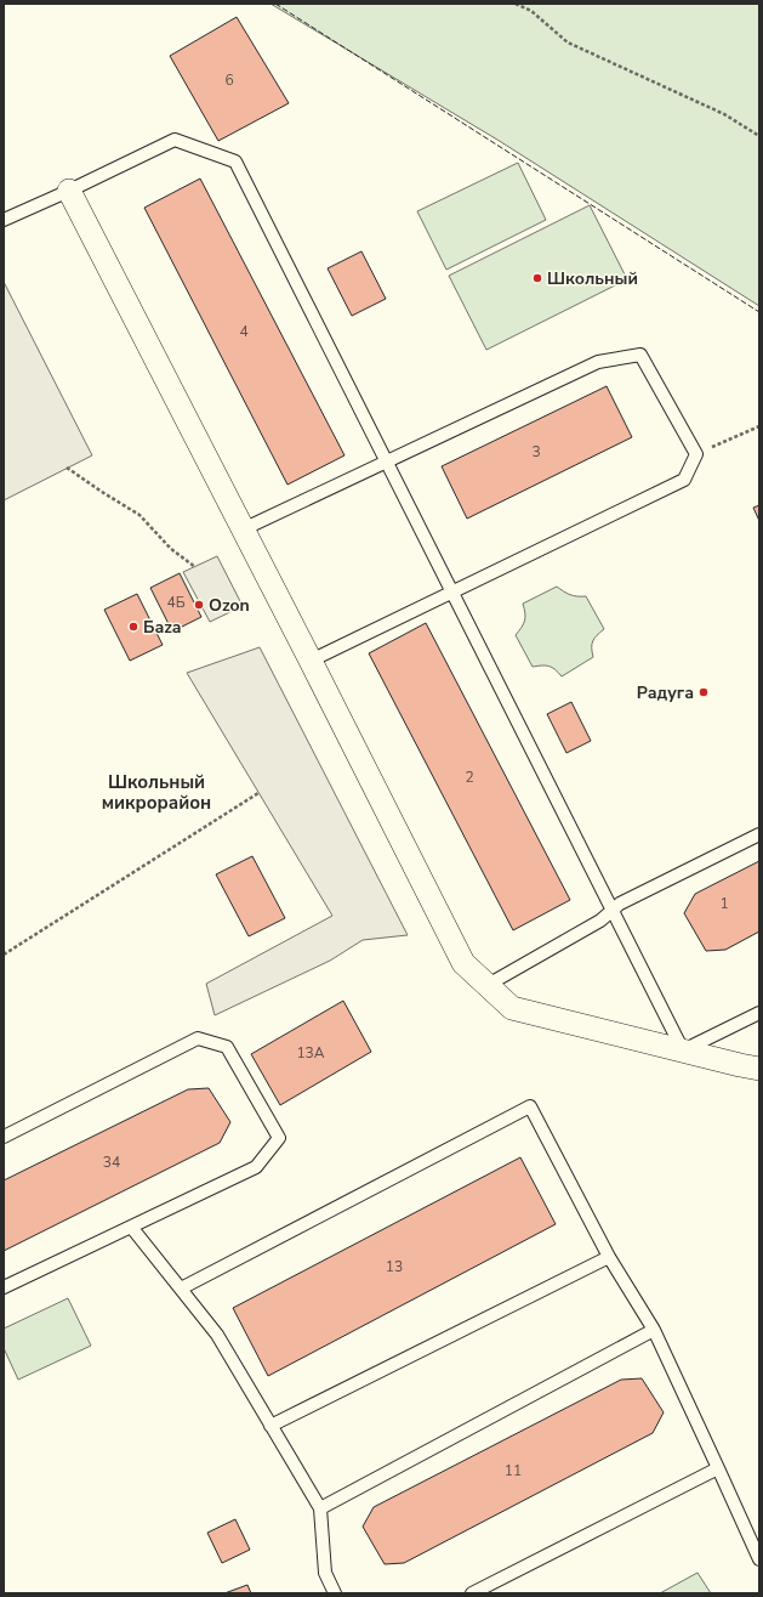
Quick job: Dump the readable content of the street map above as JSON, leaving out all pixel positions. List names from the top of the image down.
{
  "districts": ["Школьный микрорайон"],
  "places": [
    "Школьный",
    "Ozon",
    "Баza",
    "Радуга"
  ],
  "house_numbers": [
    "6",
    "4",
    "3",
    "4Б",
    "2",
    "1",
    "13А",
    "34",
    "13",
    "11"
  ]
}
